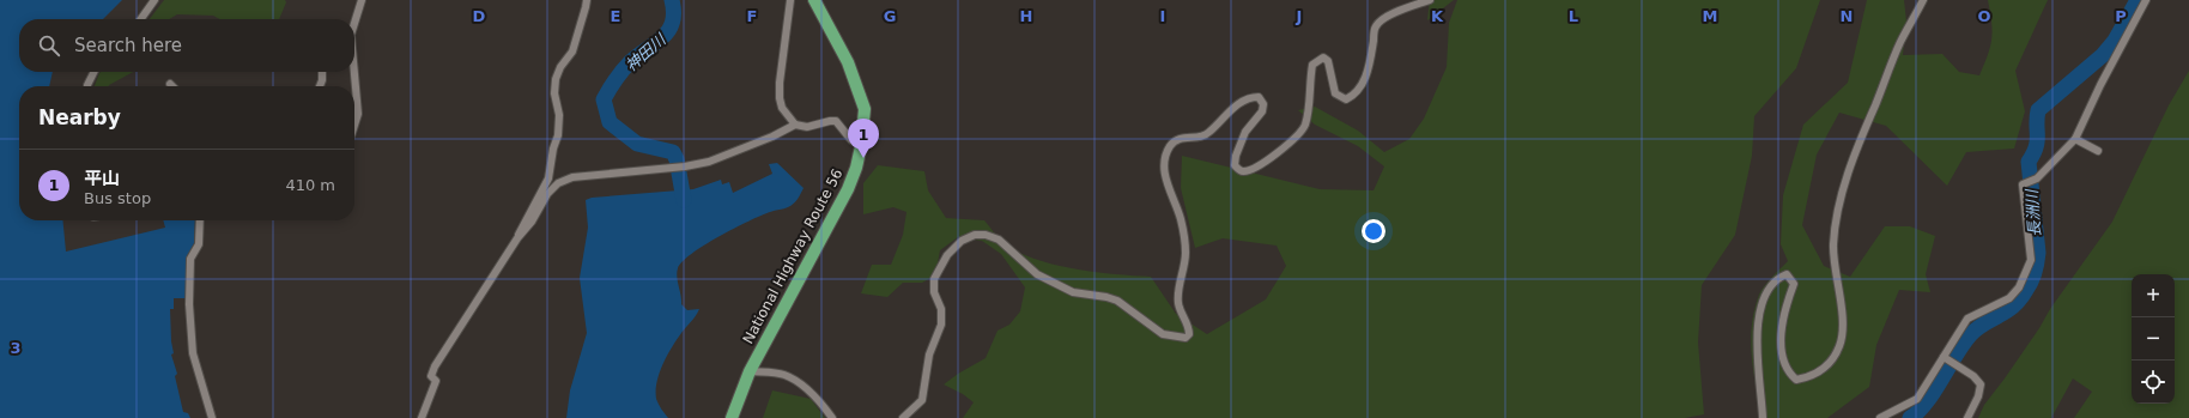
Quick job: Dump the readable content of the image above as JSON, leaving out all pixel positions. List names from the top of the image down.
{
  "streets": {
    "highway": ["National Highway Route 56"]
  },
  "water": ["神田川", "長洲川"],
  "page": {
    "search": "Search here",
    "heading": "Nearby",
    "pins": "1",
    "list": [
      {
        "mark": "1",
        "name": "平山",
        "note": "Bus stop",
        "value": "410 m"
      }
    ],
    "map_buttons": ["+", "−"]
  },
  "grid": {
    "columns": [
      "D",
      "E",
      "F",
      "G",
      "H",
      "I",
      "J",
      "K",
      "L",
      "M",
      "N",
      "O",
      "P"
    ],
    "rows": ["3"]
  }
}
